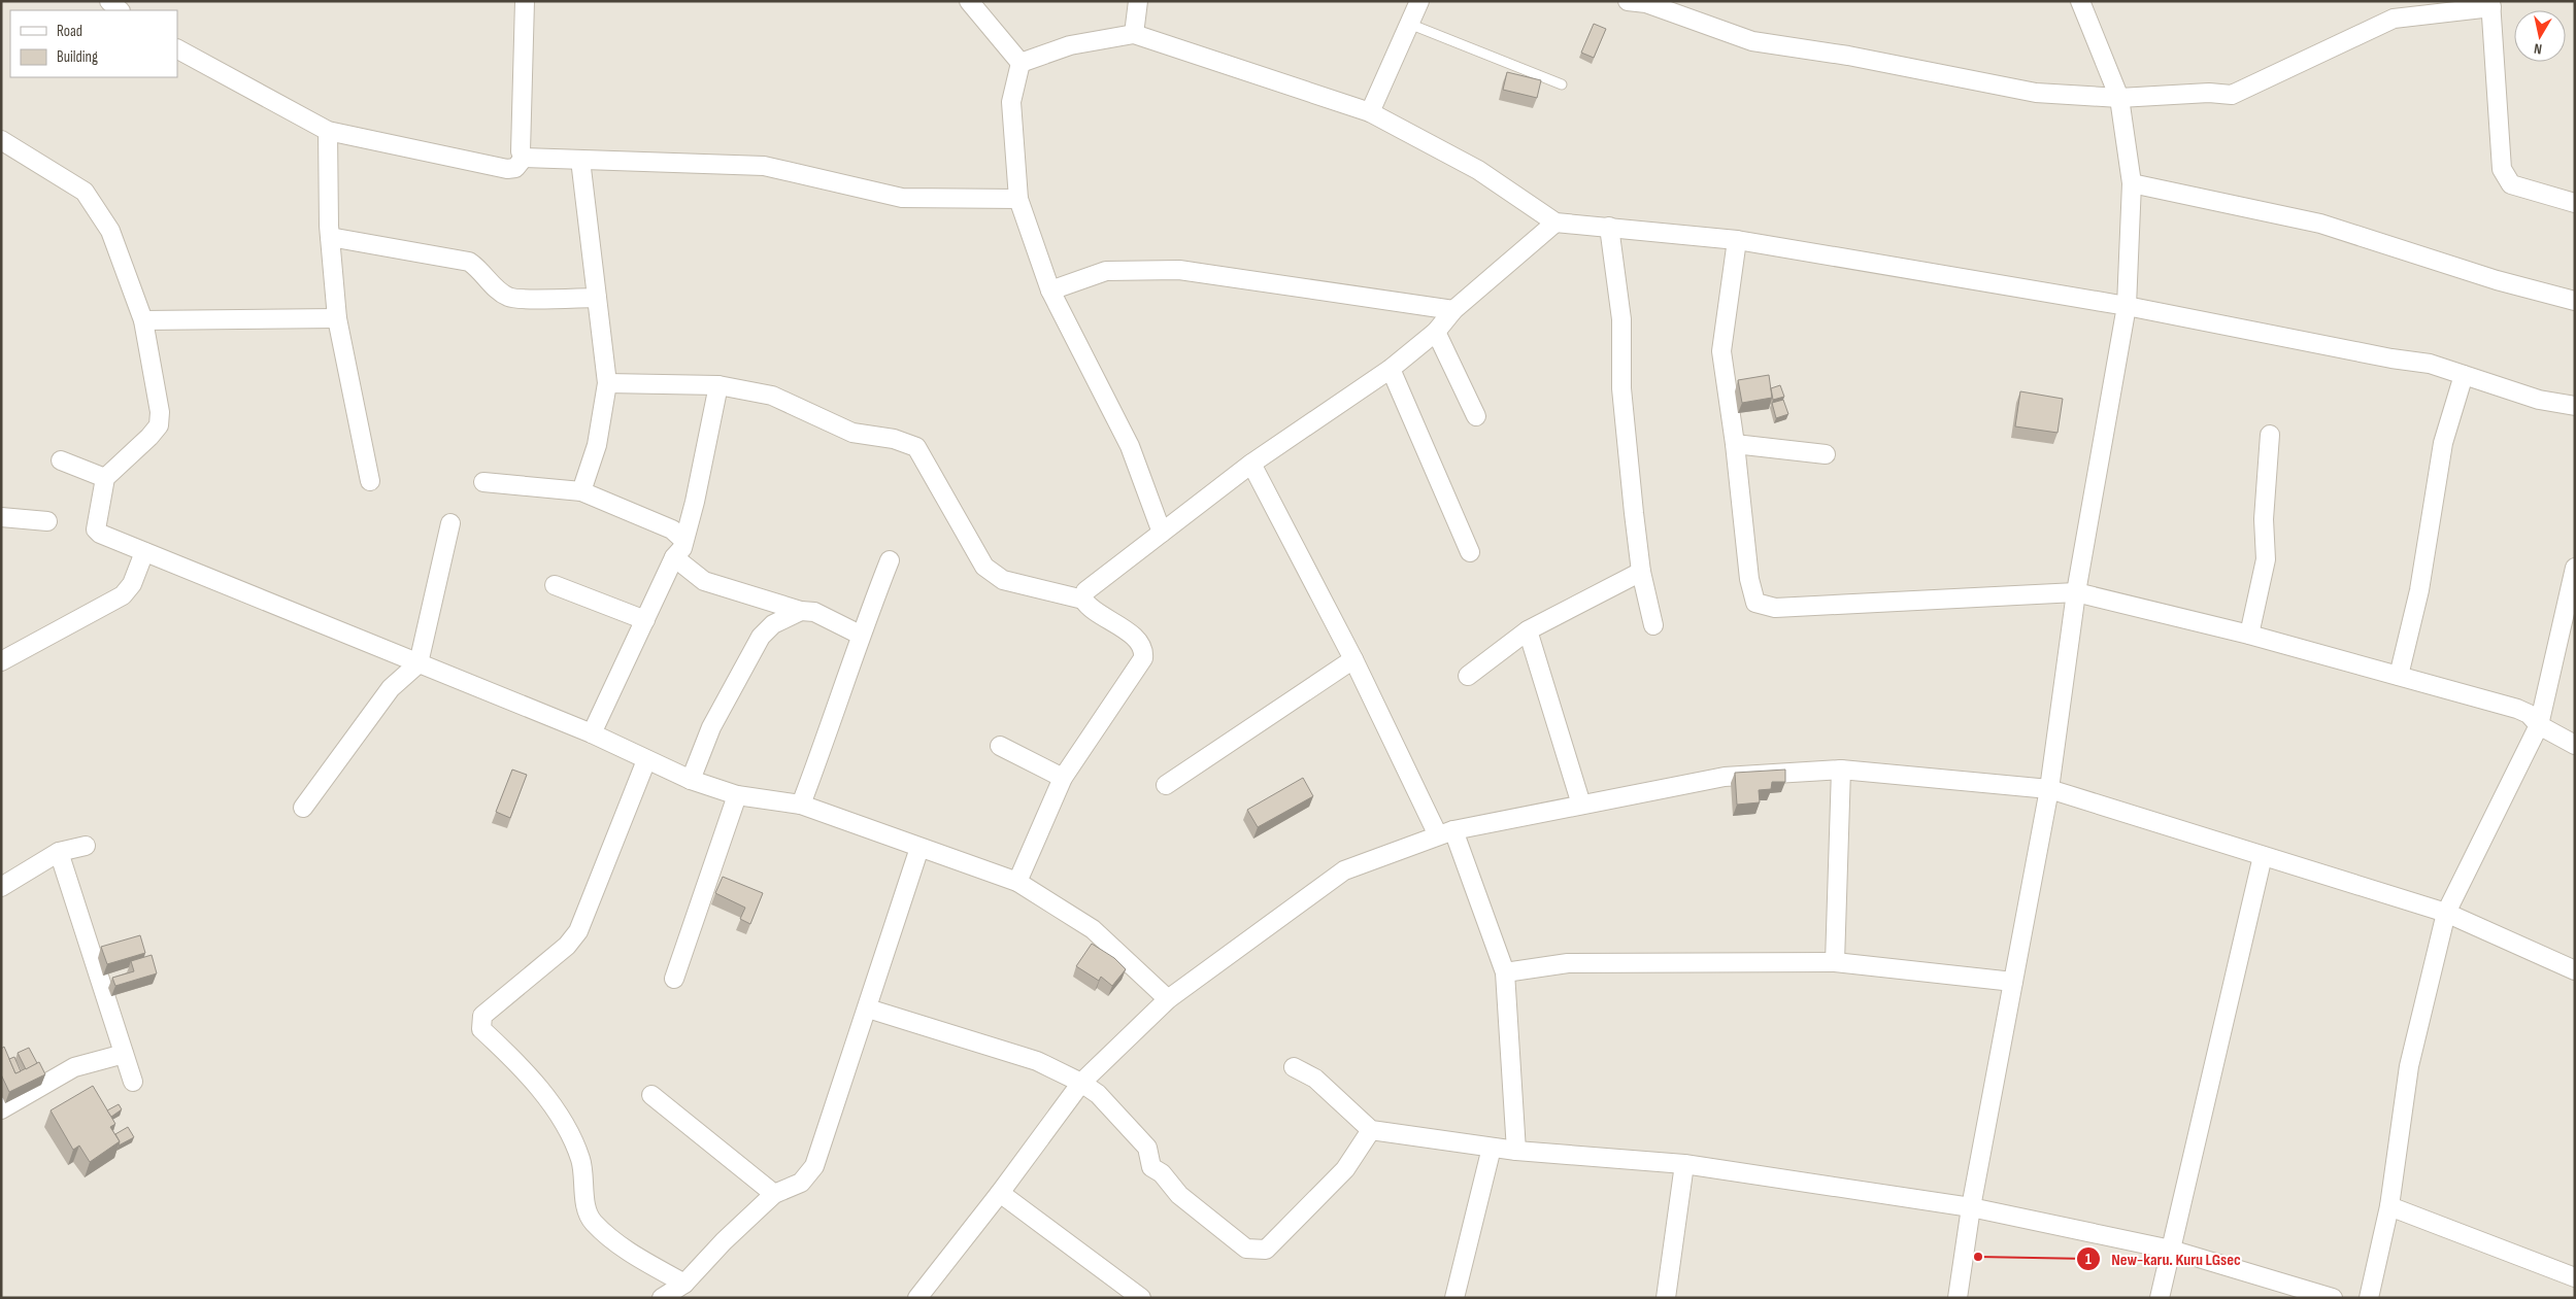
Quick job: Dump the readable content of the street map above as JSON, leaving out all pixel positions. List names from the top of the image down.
{
  "places": ["New-karu. Kuru LGsec"],
  "legend": ["Road", "Building"],
  "north": "bottom"
}
